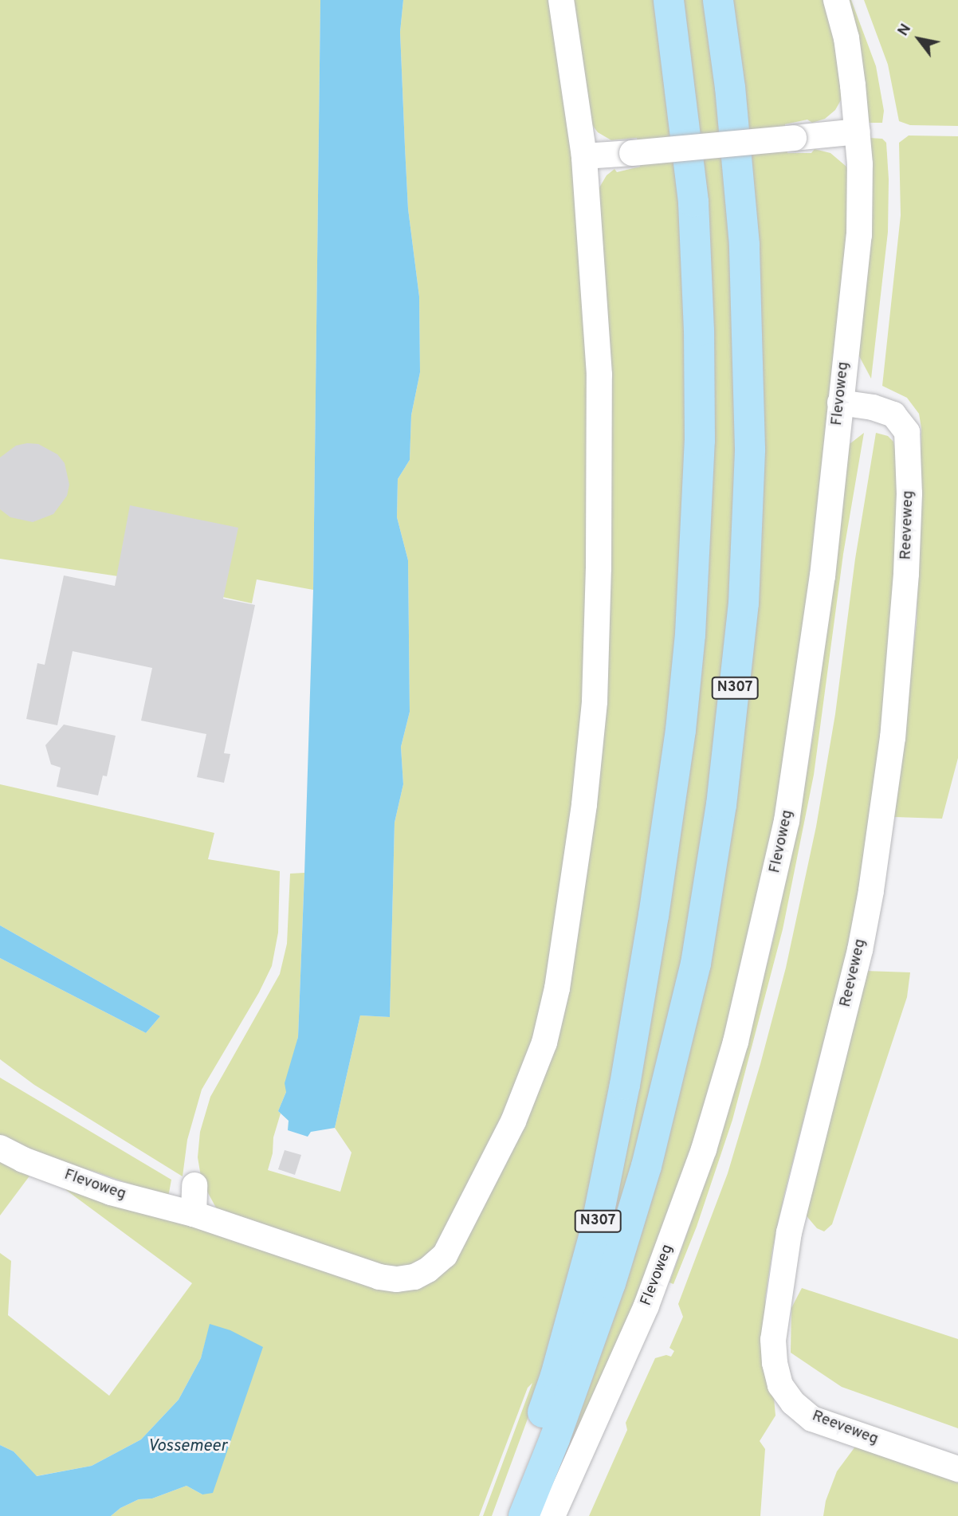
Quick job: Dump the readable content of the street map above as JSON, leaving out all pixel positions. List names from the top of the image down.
{
  "streets": {
    "highway": ["N307"],
    "street": ["Flevoweg", "Reeveweg"]
  },
  "crossings": [
    ["Flevoweg", "Reeveweg"]
  ],
  "water": ["Vossemeer"],
  "north": "top left"
}
